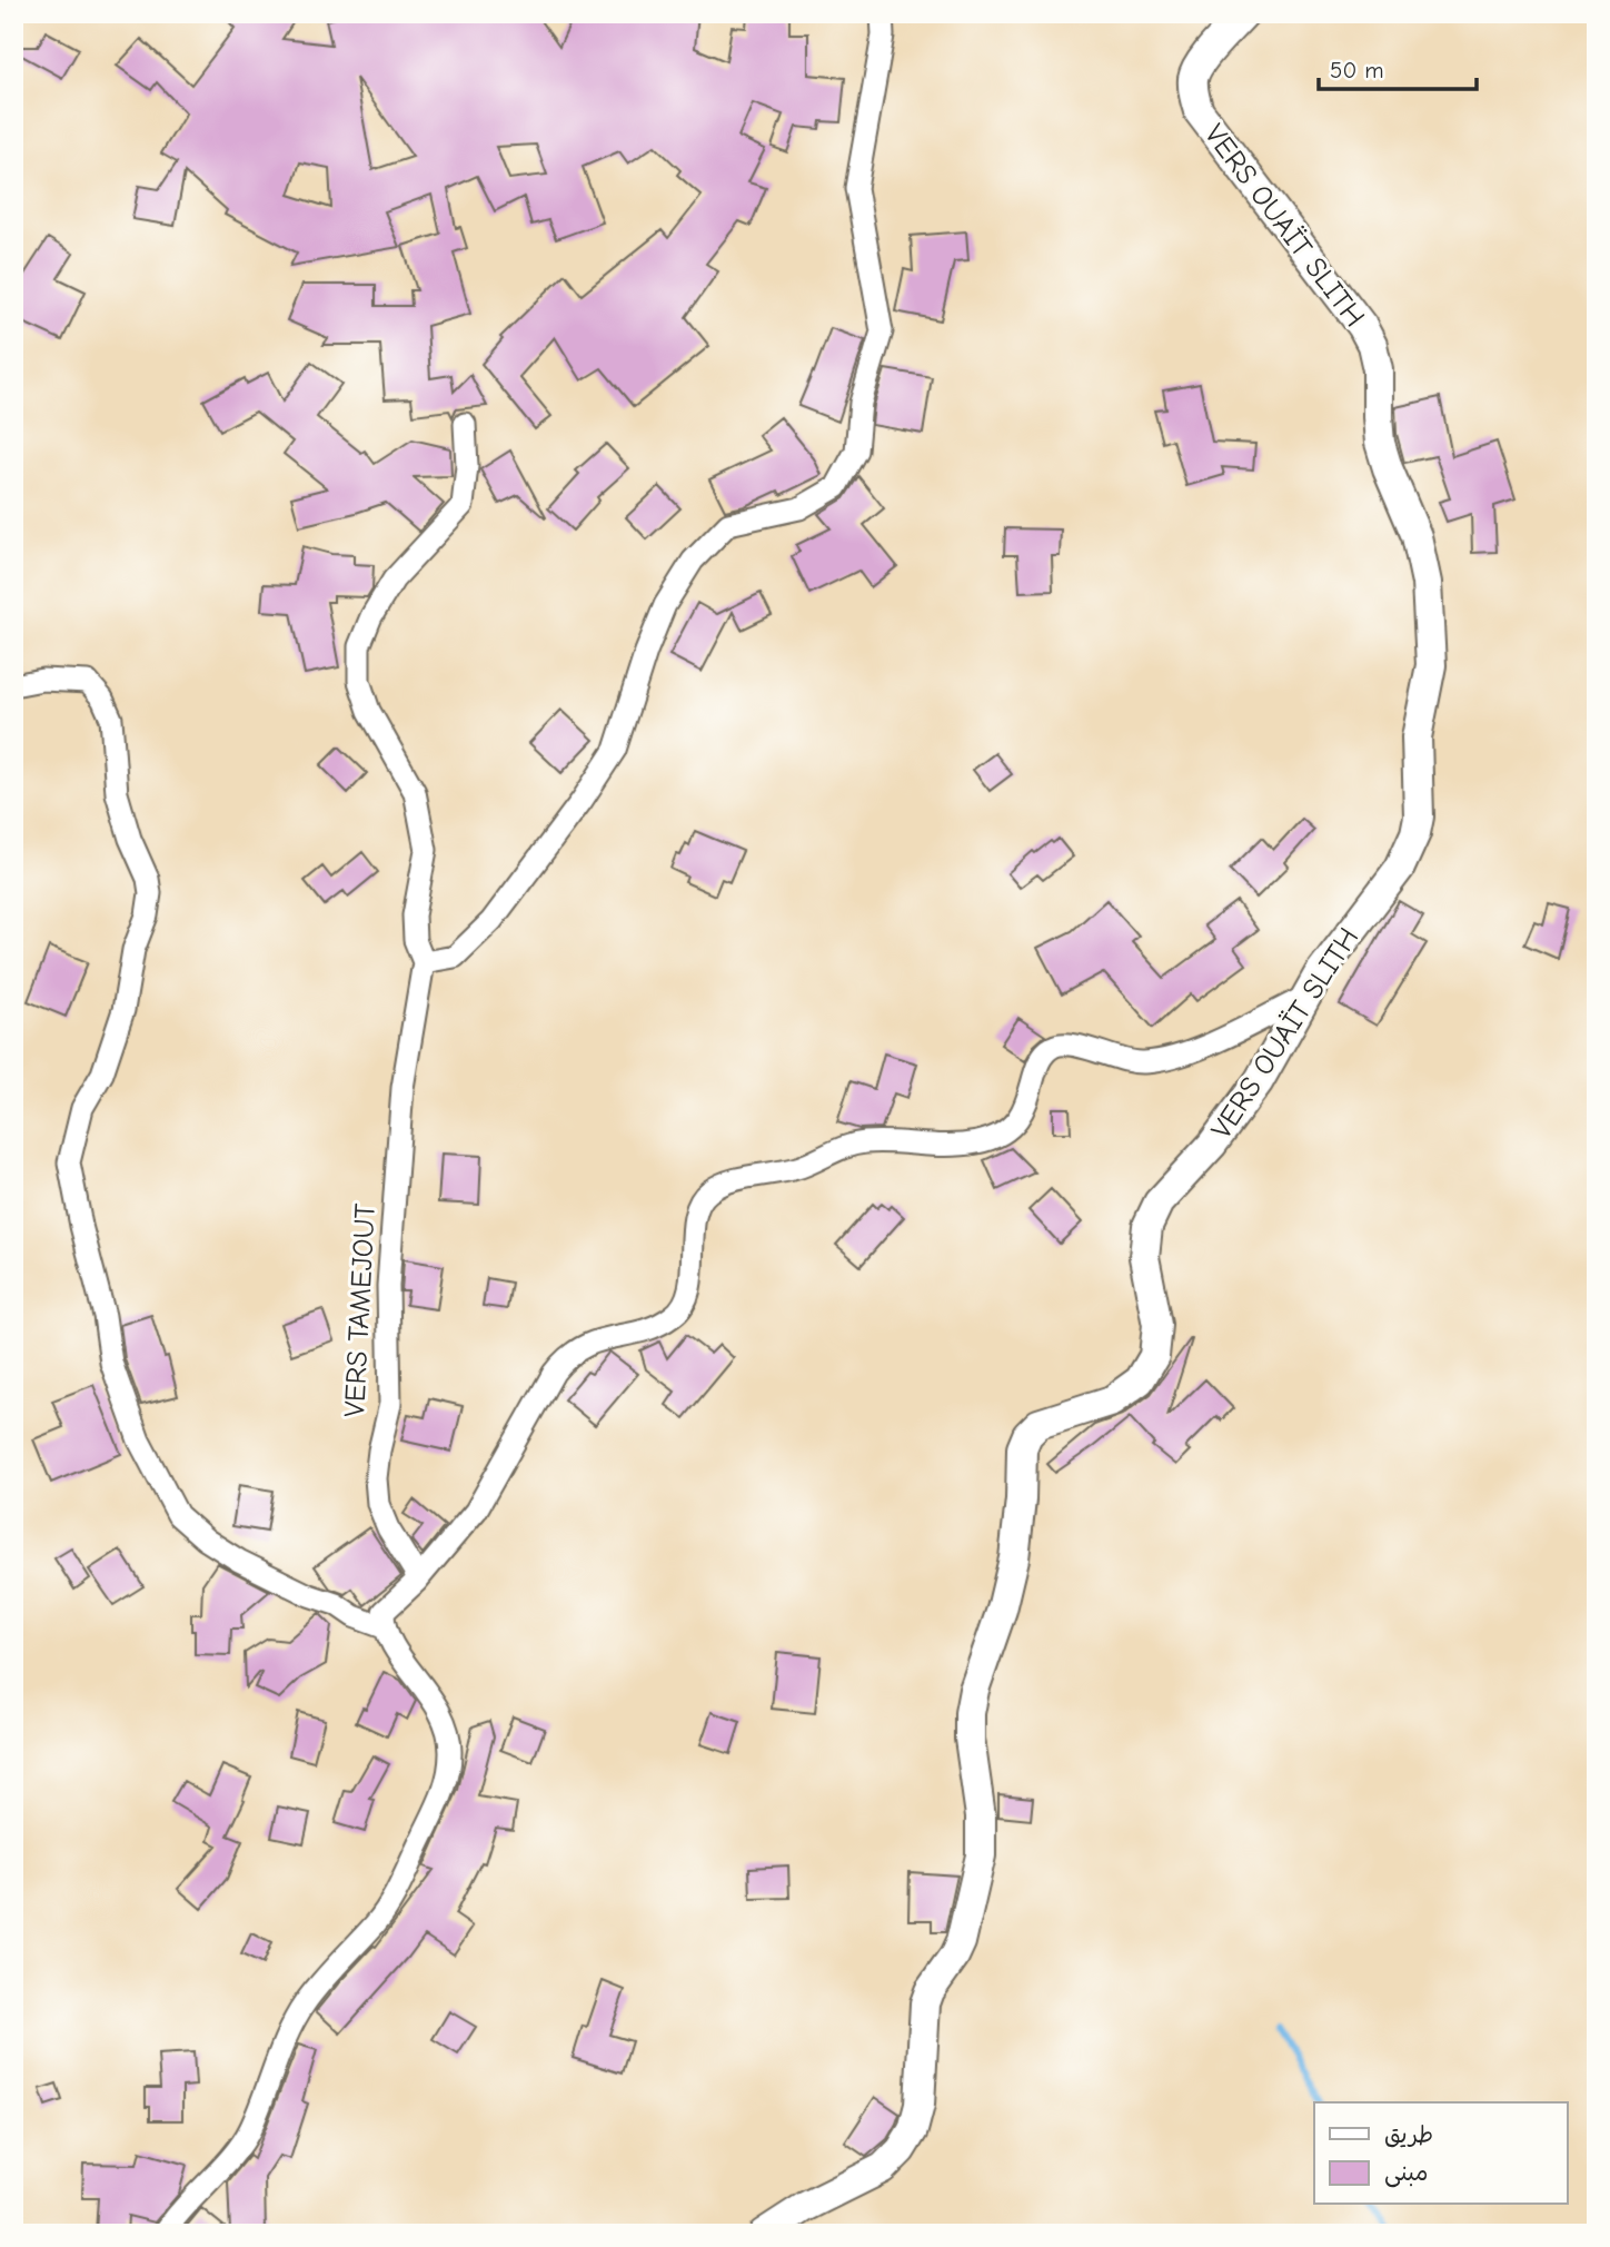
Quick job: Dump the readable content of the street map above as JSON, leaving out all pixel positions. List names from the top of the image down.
{
  "streets": {
    "street": ["VERS OUAÏT SLITH", "VERS TAMEJOUT"]
  },
  "legend": ["طريق", "مبنى"],
  "scale_bar": "50 m"
}
